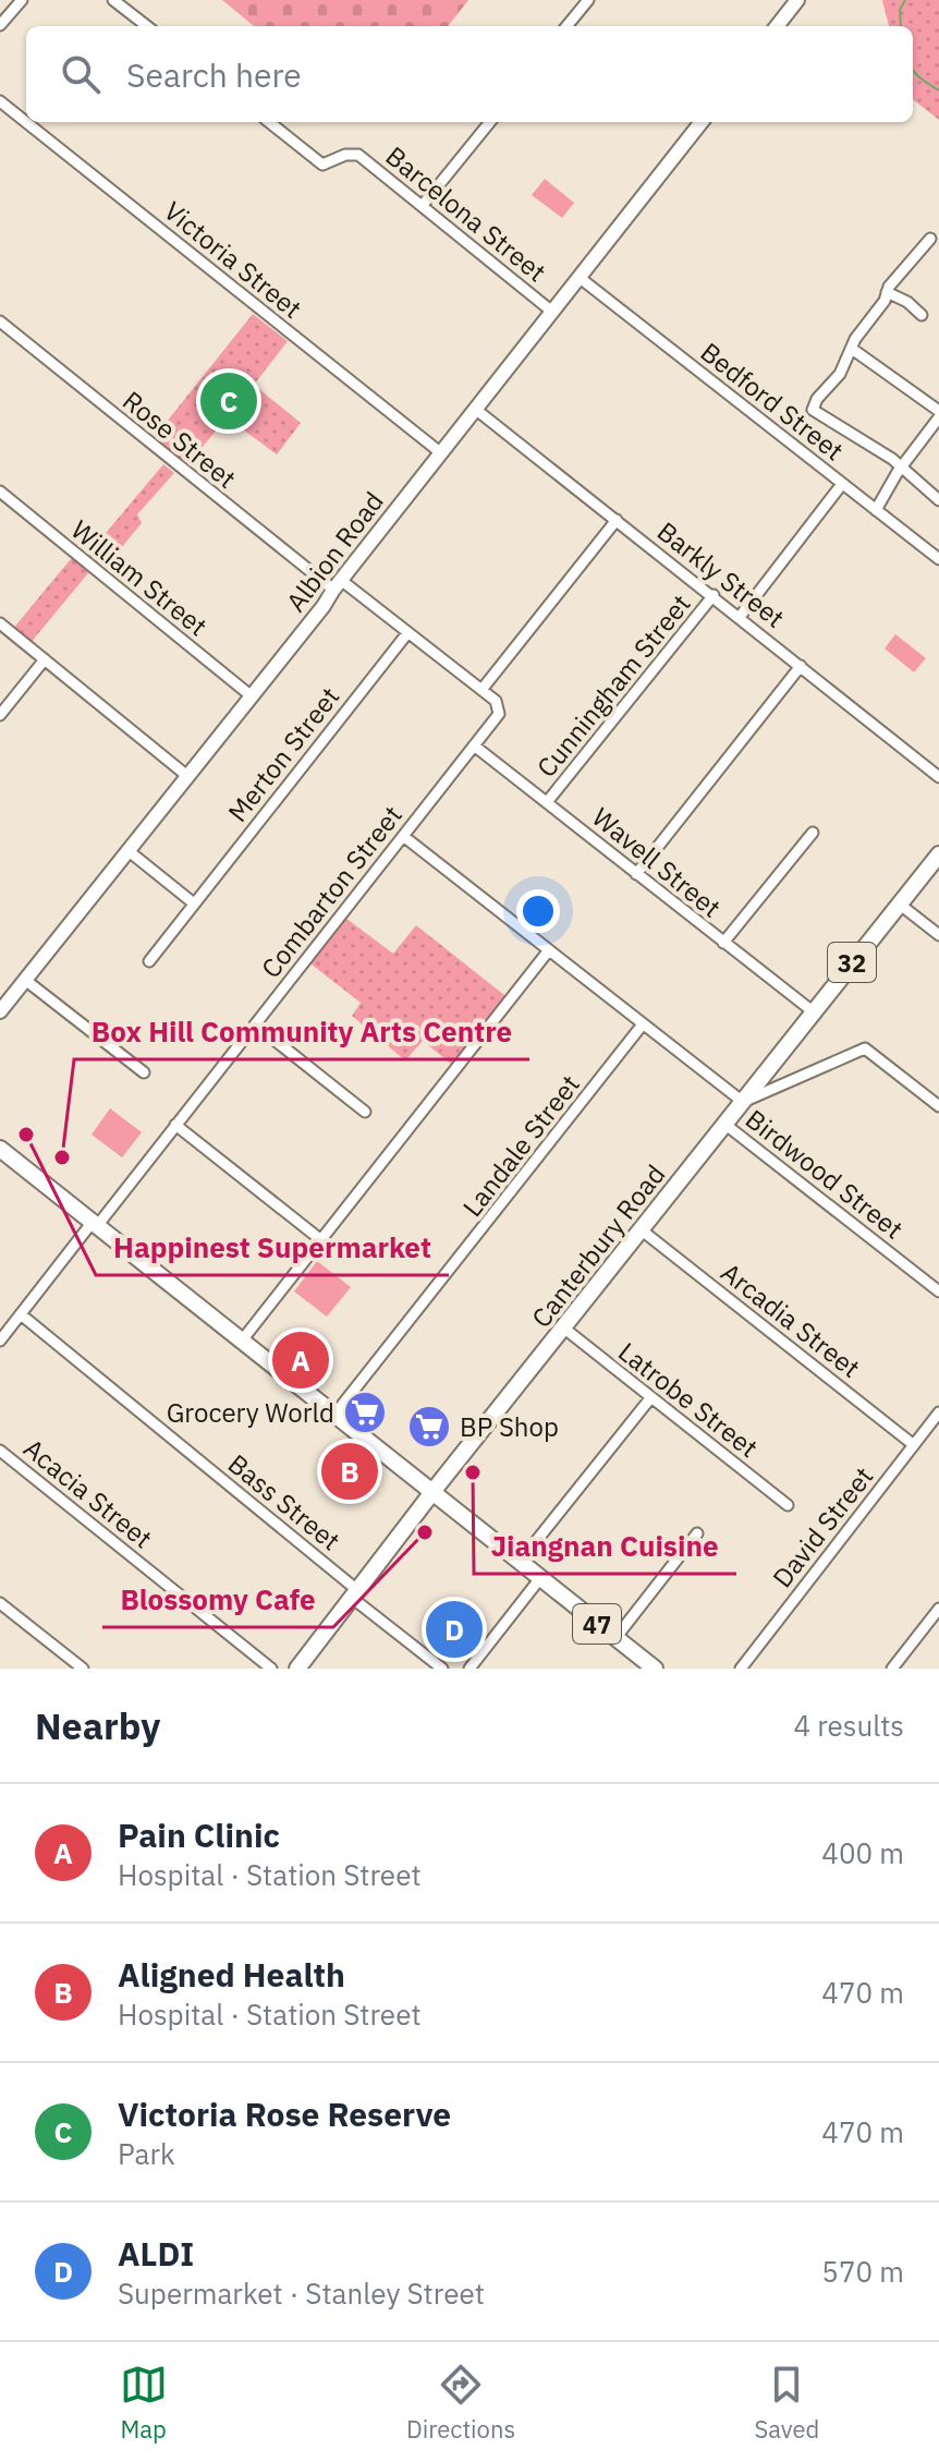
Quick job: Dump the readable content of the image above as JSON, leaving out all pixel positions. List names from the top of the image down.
{
  "streets": {
    "main road": ["32", "Canterbury Road", "47"],
    "street": [
      "Barcelona Street",
      "Victoria Street",
      "Bedford Street",
      "Rose Street",
      "Albion Road",
      "Barkly Street",
      "William Street",
      "Cunningham Street",
      "Merton Street",
      "Wavell Street",
      "Combarton Street",
      "Landale Street",
      "Birdwood Street",
      "Arcadia Street",
      "Latrobe Street",
      "Acacia Street",
      "Bass Street",
      "David Street"
    ]
  },
  "crossings": [
    ["Barcelona Street", "Albion Road"],
    ["Victoria Street", "Albion Road"],
    ["Bedford Street", "Albion Road"],
    ["Rose Street", "Albion Road"],
    ["Rose Street", "Merton Street"],
    ["Rose Street", "Combarton Street"],
    ["Albion Road", "Barkly Street"],
    ["Albion Road", "William Street"],
    ["Barkly Street", "Cunningham Street"],
    ["Cunningham Street", "Wavell Street"],
    ["Wavell Street", "Combarton Street"],
    ["Wavell Street", "Canterbury Road"],
    ["Combarton Street", "Bass Street"],
    ["Combarton Street", "47"],
    ["Landale Street", "47"],
    ["Birdwood Street", "Canterbury Road"],
    ["Canterbury Road", "Arcadia Street"],
    ["Canterbury Road", "Latrobe Street"],
    ["Canterbury Road", "Bass Street"],
    ["Canterbury Road", "47"],
    ["Arcadia Street", "David Street"]
  ],
  "places": {
    "other": [
      "Happinest Supermarket",
      "Box Hill Community Arts Centre",
      "Jiangnan Cuisine",
      "Blossomy Cafe"
    ],
    "supermarket": ["Grocery World", "BP Shop"]
  },
  "page": {
    "search": "Search here",
    "pins": [
      "C",
      "A",
      "B",
      "D"
    ],
    "heading": ["Nearby", "4 results"],
    "list": [
      {
        "mark": "A",
        "name": "Pain Clinic",
        "note": "Hospital · Station Street",
        "value": "400 m"
      },
      {
        "mark": "B",
        "name": "Aligned Health",
        "note": "Hospital · Station Street",
        "value": "470 m"
      },
      {
        "mark": "C",
        "name": "Victoria Rose Reserve",
        "note": "Park",
        "value": "470 m"
      },
      {
        "mark": "D",
        "name": "ALDI",
        "note": "Supermarket · Stanley Street",
        "value": "570 m"
      }
    ],
    "nav": ["Map", "Directions", "Saved"]
  }
}
